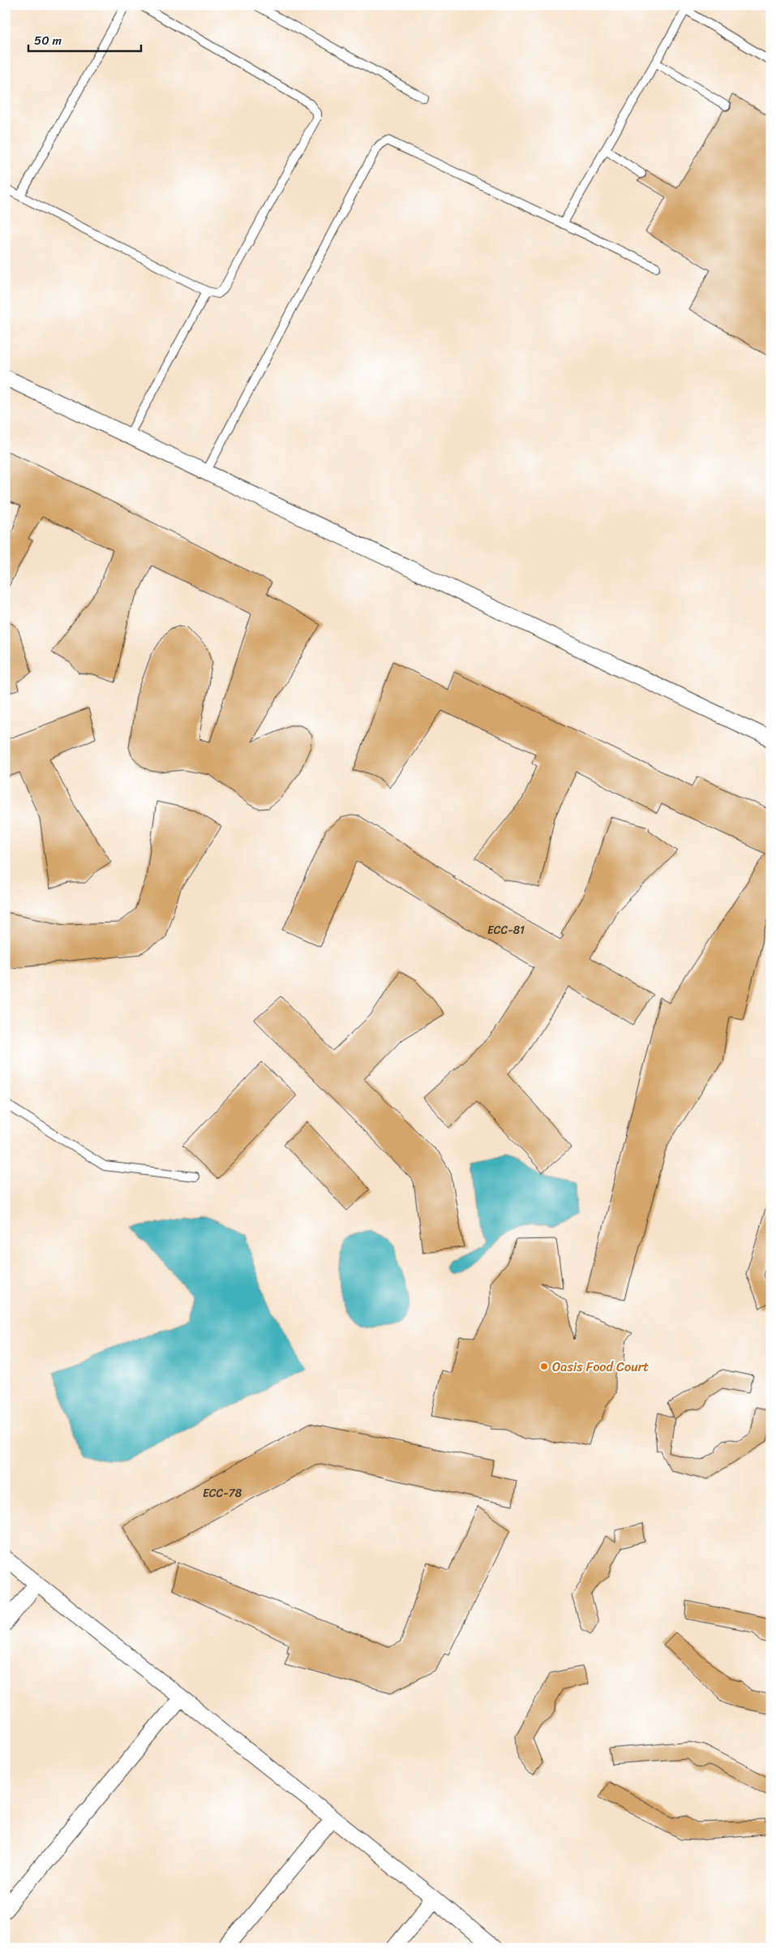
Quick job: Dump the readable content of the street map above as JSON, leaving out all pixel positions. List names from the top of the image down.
{
  "places": ["Oasis Food Court"],
  "house_numbers": ["ECC-81", "ECC-78"],
  "scale_bar": "50 m"
}
